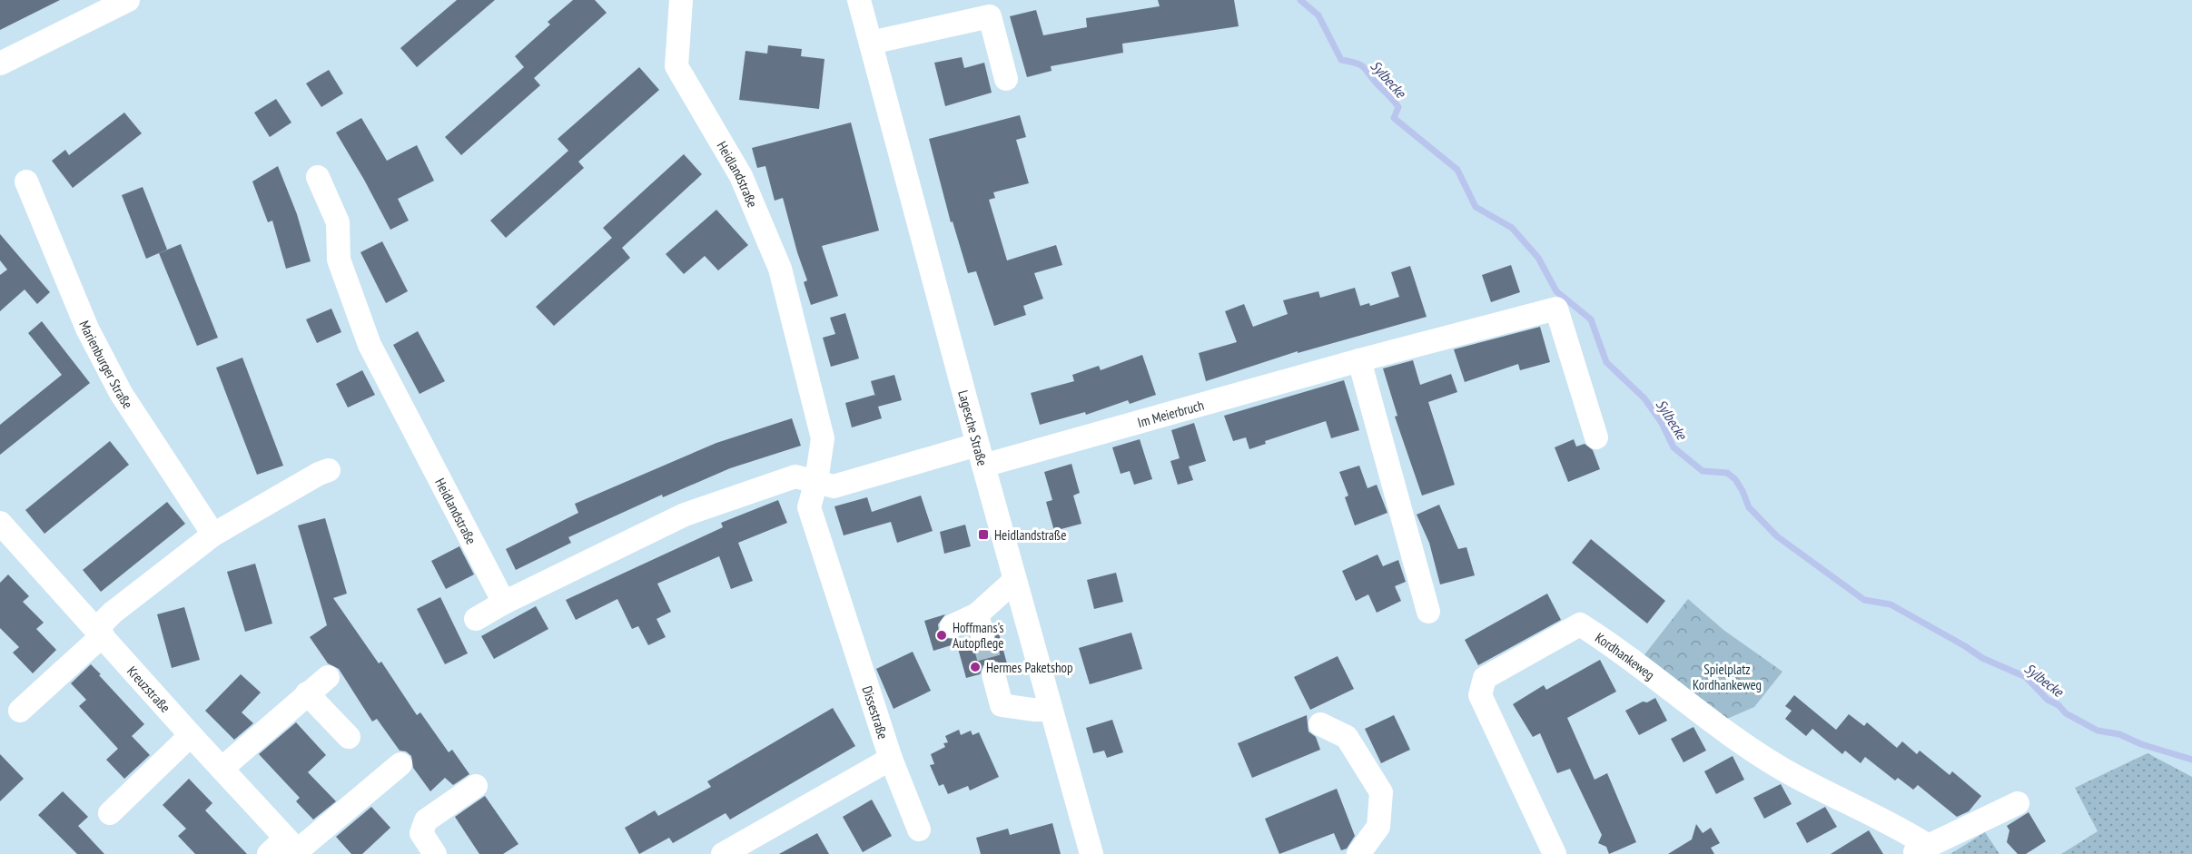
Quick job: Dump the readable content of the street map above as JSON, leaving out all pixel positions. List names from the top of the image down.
{
  "streets": {
    "street": [
      "Heidlandstraße",
      "Marienburger Straße",
      "Im Meierbruch",
      "Lagesche Straße",
      "Kordhankeweg",
      "Kreuzstraße",
      "Dissestraße"
    ]
  },
  "crossings": [
    ["Heidlandstraße", "Dissestraße"],
    ["Im Meierbruch", "Lagesche Straße"]
  ],
  "water": ["Sylbecke"],
  "parks": ["Spielplatz Kordhankeweg"],
  "places": {
    "transit": ["Heidlandstraße"],
    "other": ["Hoffmans's Autopflege", "Hermes Paketshop"]
  }
}
